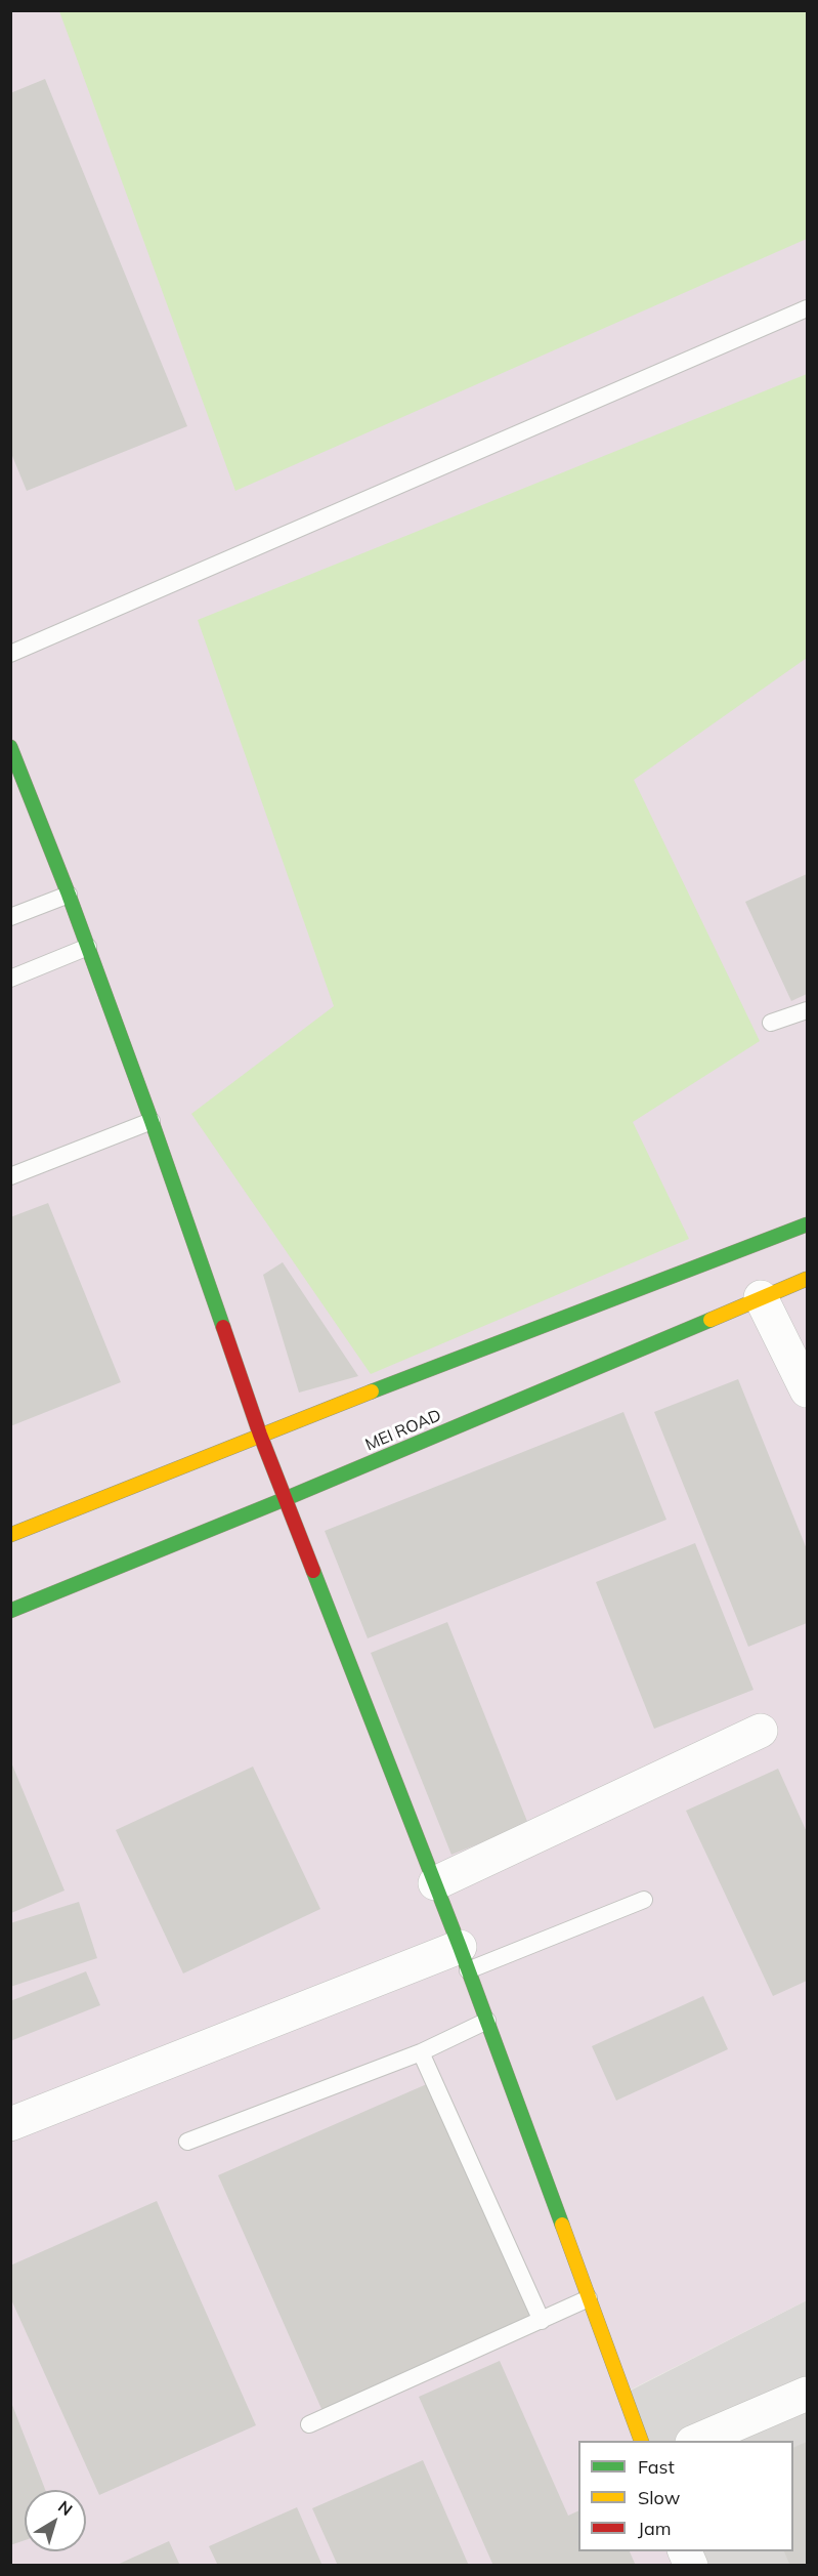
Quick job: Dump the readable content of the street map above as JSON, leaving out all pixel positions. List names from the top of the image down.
{
  "streets": {
    "street": ["MEI ROAD"]
  },
  "legend": ["Fast", "Slow", "Jam"],
  "north": "top right"
}
